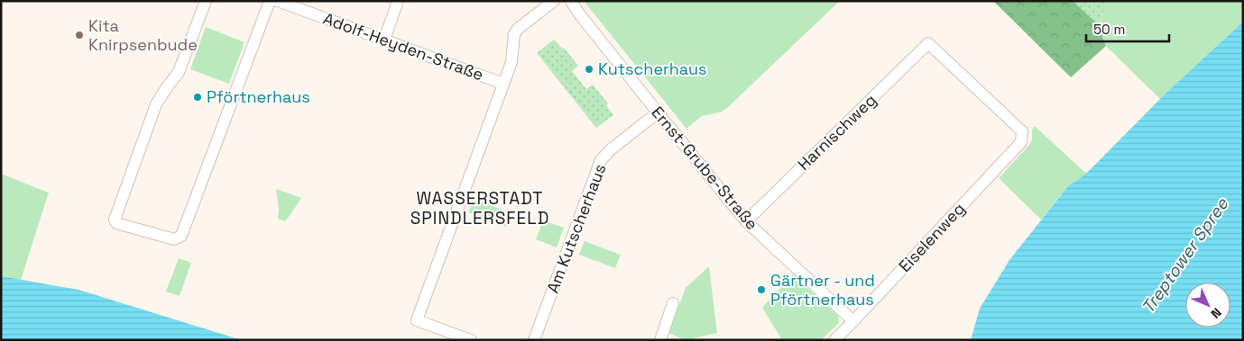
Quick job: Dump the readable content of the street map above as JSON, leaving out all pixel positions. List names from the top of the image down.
{
  "streets": {
    "street": [
      "Adolf-Heyden-Straße",
      "Harnischweg",
      "Ernst-Grube-Straße",
      "Am Kutscherhaus",
      "Eiselenweg"
    ]
  },
  "crossings": [
    ["Harnischweg", "Ernst-Grube-Straße"],
    ["Harnischweg", "Eiselenweg"],
    ["Ernst-Grube-Straße", "Am Kutscherhaus"],
    ["Ernst-Grube-Straße", "Eiselenweg"]
  ],
  "districts": ["WASSERSTADT SPINDLERSFELD"],
  "water": ["Treptower Spree"],
  "places": [
    "Kita Knirpsenbude",
    "Kutscherhaus",
    "Pförtnerhaus",
    "Gärtner - und Pförtnerhaus"
  ],
  "scale_bar": "50 m",
  "north": "bottom right"
}
